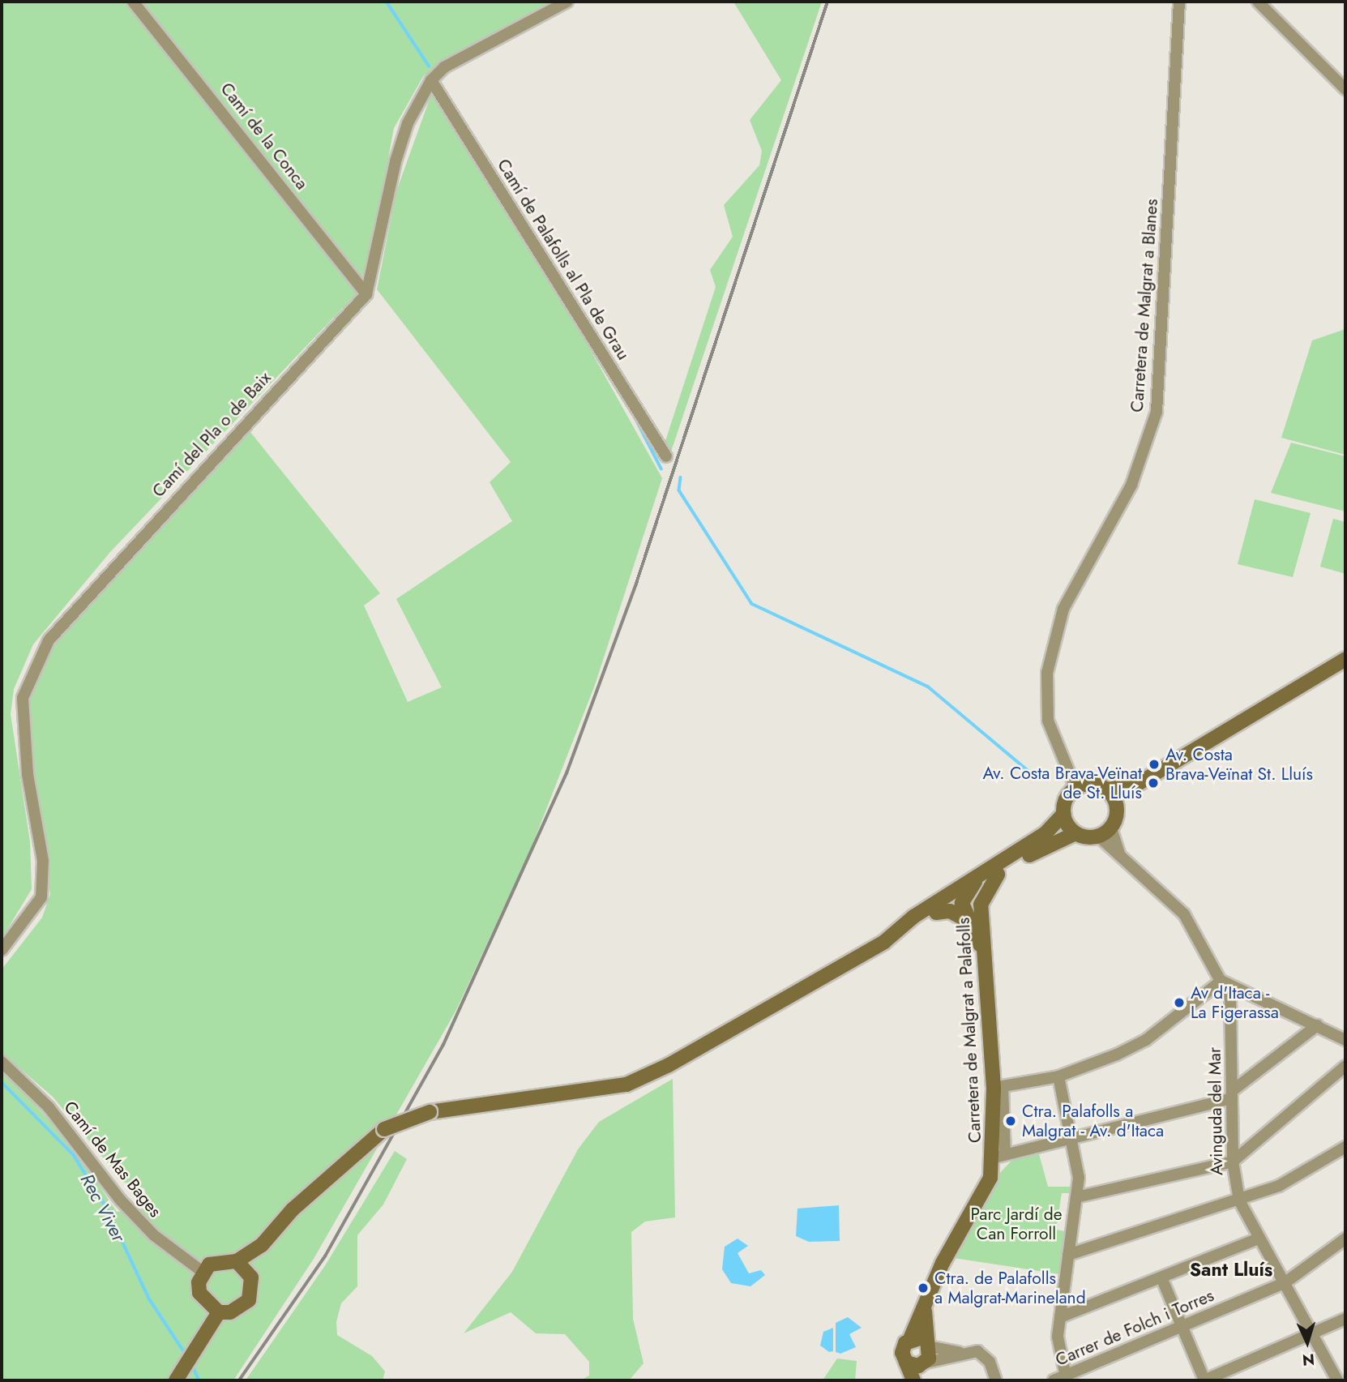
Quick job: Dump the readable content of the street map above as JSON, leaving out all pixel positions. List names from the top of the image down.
{
  "streets": {
    "street": [
      "Camí de la Conca",
      "Camí de Palafolls al Pla de Grau",
      "Carretera de Malgrat a Blanes",
      "Camí del Pla o de Baix",
      "Carretera de Malgrat a Palafolls",
      "Avinguda del Mar",
      "Camí de Mas Bages",
      "Carrer de Folch i Torres"
    ]
  },
  "crossings": [
    ["Camí de la Conca", "Camí del Pla o de Baix"],
    ["Carretera de Malgrat a Blanes", "Avinguda del Mar"],
    ["Avinguda del Mar", "Carrer de Folch i Torres"]
  ],
  "districts": ["Sant Lluís"],
  "water": ["Rec Viver"],
  "parks": ["Parc Jardí de Can Forroll"],
  "places": [
    "Av. Costa Brava-Veïnat St. Lluís",
    "Av. Costa Brava-Veïnat de St. Lluís",
    "Av d'Itaca - La Figerassa",
    "Ctra. Palafolls a Malgrat - Av. d'Itaca",
    "Ctra. de Palafolls a Malgrat-Marineland"
  ],
  "north": "bottom"
}
